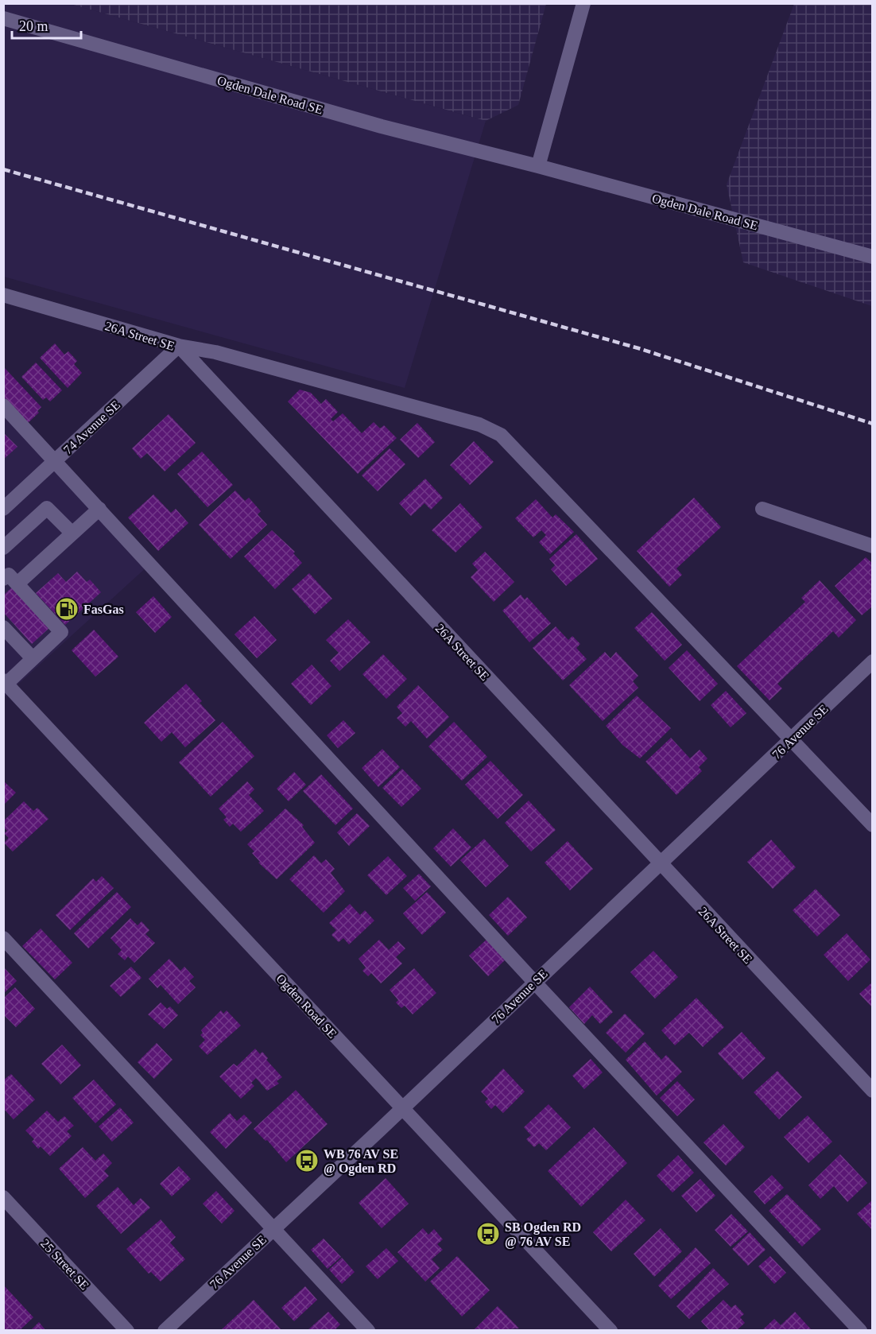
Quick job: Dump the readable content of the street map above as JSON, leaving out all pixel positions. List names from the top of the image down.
{
  "streets": {
    "street": [
      "Ogden Dale Road SE",
      "26A Street SE",
      "74 Avenue SE",
      "76 Avenue SE",
      "Ogden Road SE",
      "25 Street SE"
    ]
  },
  "crossings": [
    ["26A Street SE", "74 Avenue SE"],
    ["26A Street SE", "76 Avenue SE"],
    ["76 Avenue SE", "Ogden Road SE"]
  ],
  "places": {
    "fuel station": ["FasGas"],
    "bus stop": ["WB 76 AV SE @ Ogden RD", "SB Ogden RD @ 76 AV SE"]
  },
  "scale_bar": "20 m"
}
